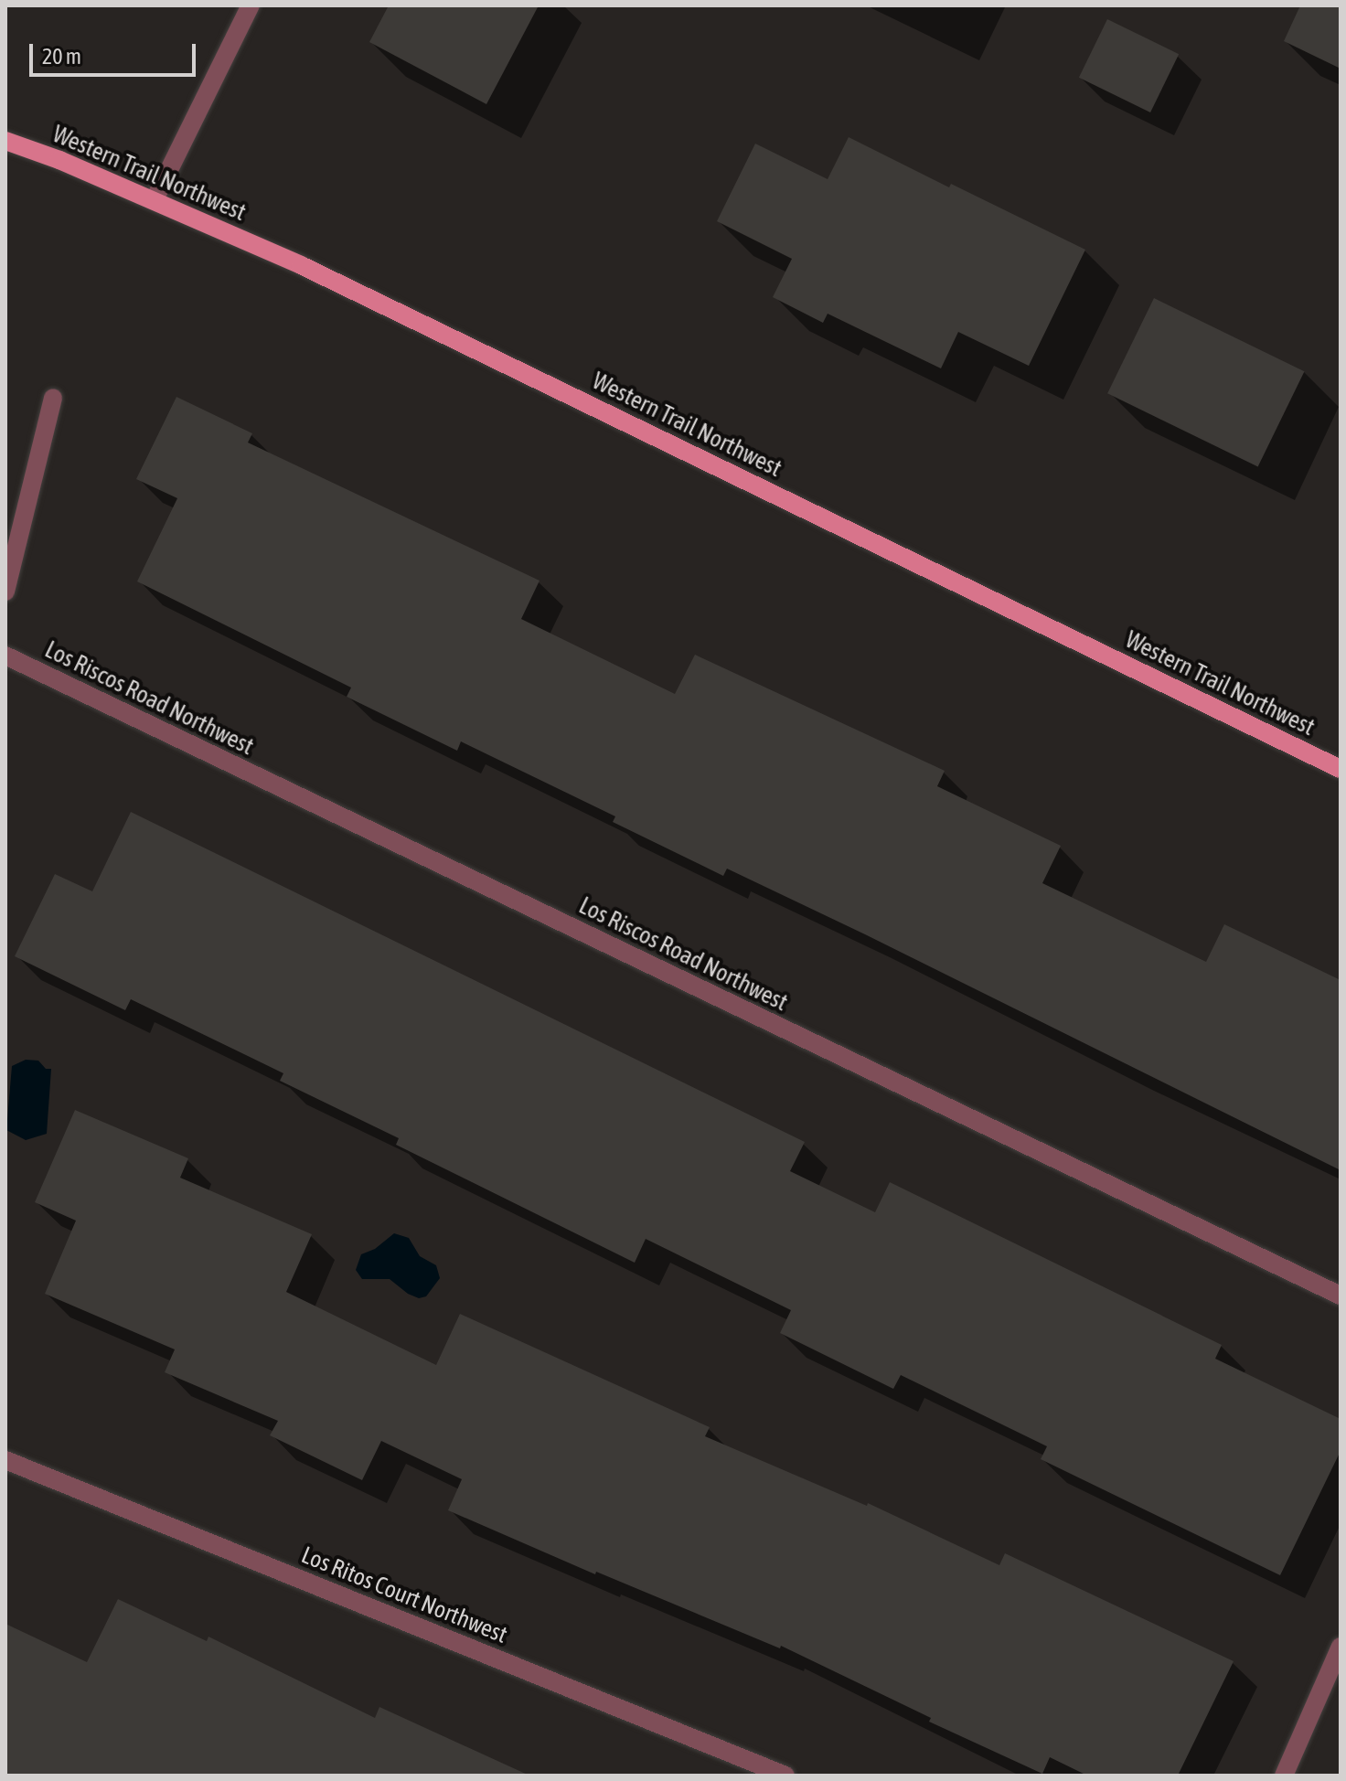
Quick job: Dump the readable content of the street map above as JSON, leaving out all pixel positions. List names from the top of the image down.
{
  "streets": {
    "main road": ["Western Trail Northwest"],
    "street": ["Los Riscos Road Northwest", "Los Ritos Court Northwest"]
  },
  "scale_bar": "20 m"
}
